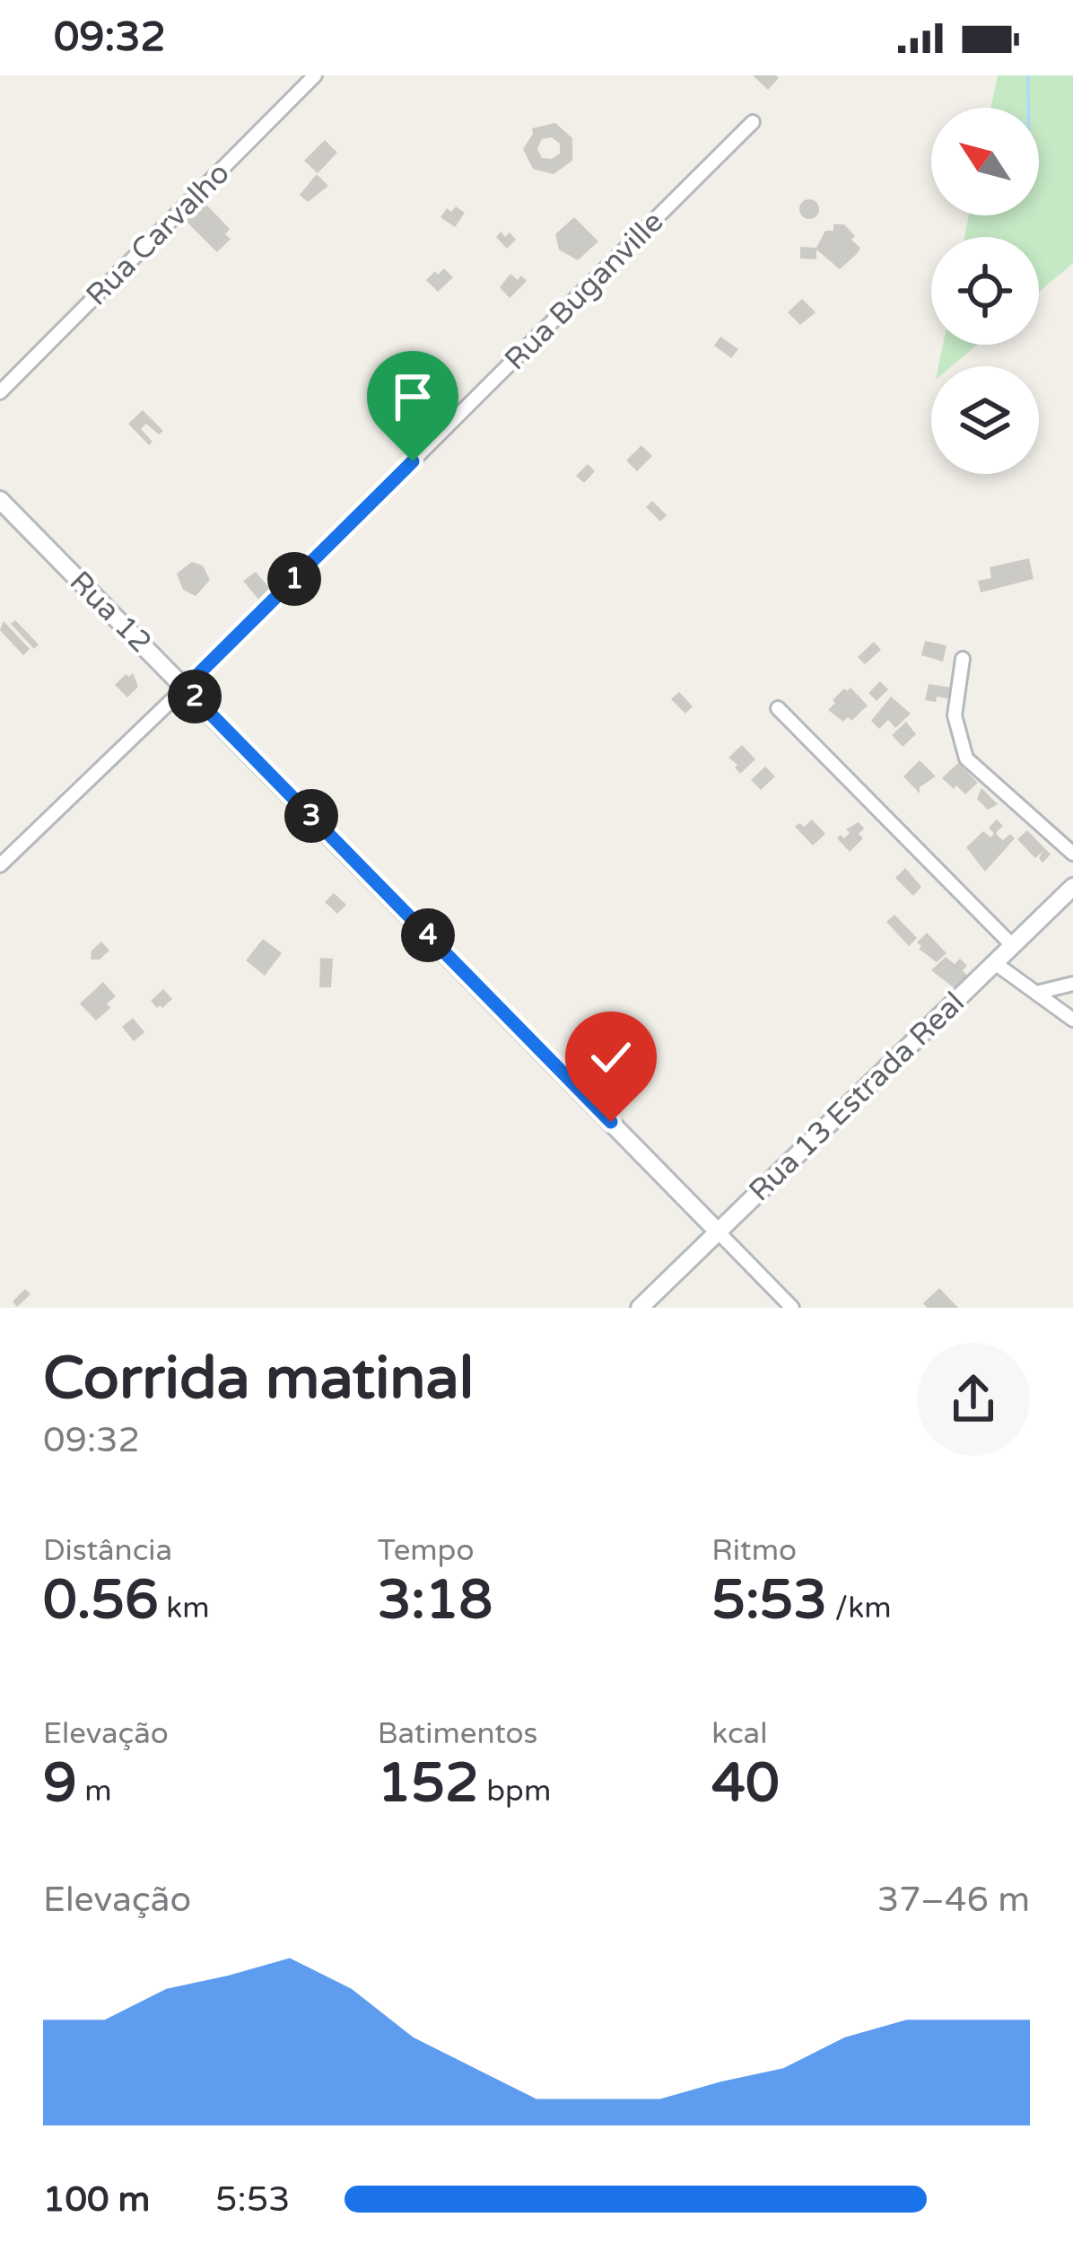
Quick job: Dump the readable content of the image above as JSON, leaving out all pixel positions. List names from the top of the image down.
{
  "streets": {
    "street": [
      "Rua Carvalho",
      "Rua Buganville",
      "Rua 12",
      "Rua 13 Estrada Real"
    ]
  },
  "crossings": [
    ["Rua Buganville", "Rua 12"],
    ["Rua 12", "Rua 13 Estrada Real"]
  ],
  "north": "top left",
  "page": {
    "status": "09:32",
    "pins": [
      "1",
      "2",
      "3",
      "4"
    ],
    "heading": ["Corrida matinal", "09:32"],
    "stats": [
      ["Distância", "0.56 km"],
      ["Tempo", "3:18"],
      ["Ritmo", "5:53 /km"],
      ["Elevação", "9 m"],
      ["Batimentos", "152 bpm"],
      ["kcal", "40"]
    ],
    "chart": ["Elevação", "37–46 m"],
    "list": [
      {
        "name": "100 m",
        "note": "5:53"
      }
    ]
  }
}
